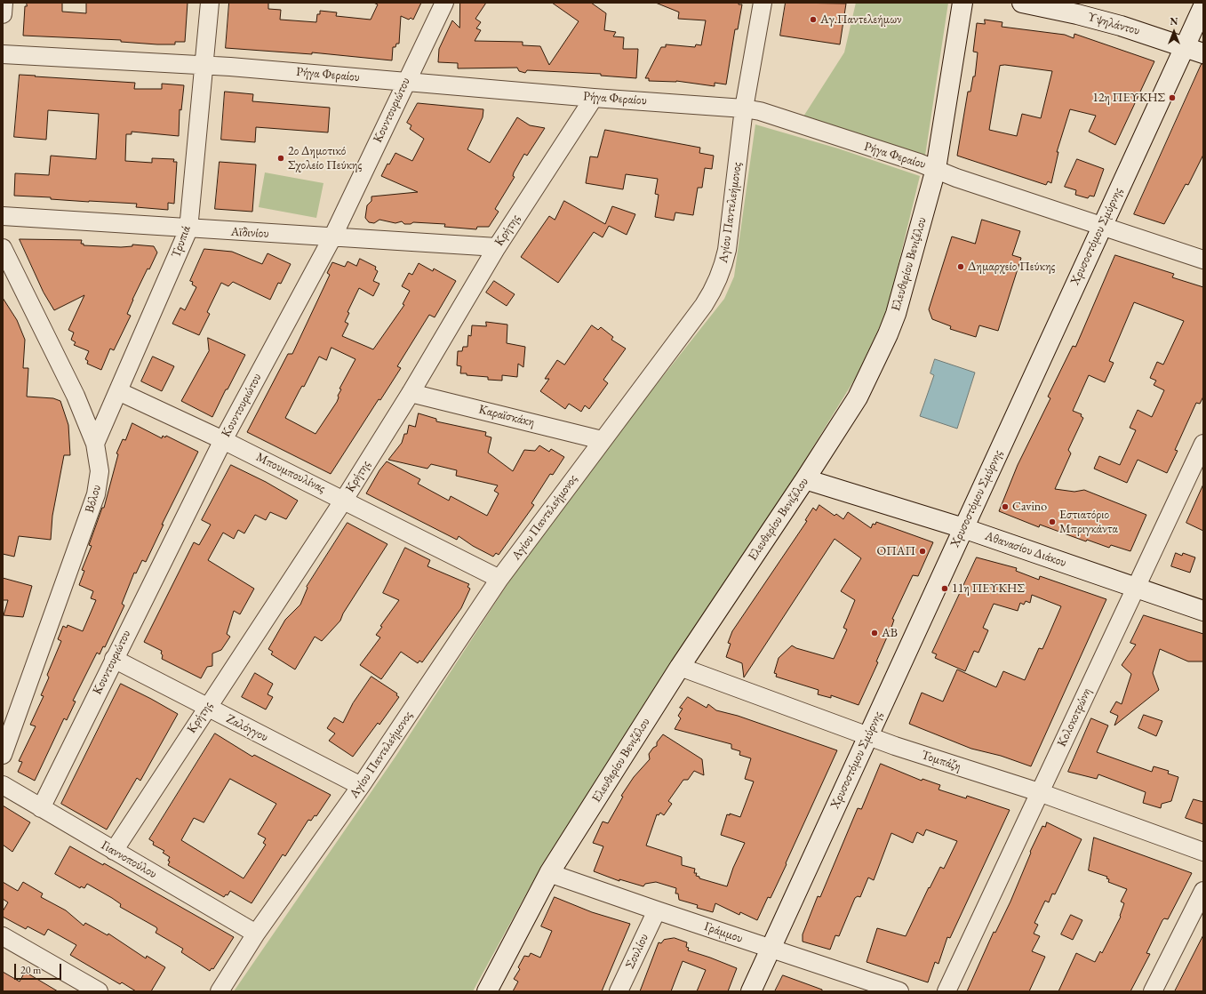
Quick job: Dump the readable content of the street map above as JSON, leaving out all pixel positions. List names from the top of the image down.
{
  "streets": {
    "street": [
      "Υψηλάντου",
      "Ρήγα Φεραίου",
      "Κουντουριώτου",
      "Αγίου Παντελεήμονος",
      "Κρήτης",
      "Αϊδινίου",
      "Χρυσοστόμου Σμύρνης",
      "Τρυπιά",
      "Ελευθερίου Βενιζέλου",
      "Καραϊσκάκη",
      "Μπουμπουλίνας",
      "Βόλου",
      "Αθανασίου Διάκου",
      "Κολοκοτρώνη",
      "Ζαλόγγου",
      "Τομπάζη",
      "Γιαννοπούλου",
      "Γράμμου",
      "Σουλίου"
    ]
  },
  "crossings": [
    ["Υψηλάντου", "Χρυσοστόμου Σμύρνης"],
    ["Ρήγα Φεραίου", "Κουντουριώτου"],
    ["Ρήγα Φεραίου", "Αγίου Παντελεήμονος"],
    ["Ρήγα Φεραίου", "Κρήτης"],
    ["Ρήγα Φεραίου", "Χρυσοστόμου Σμύρνης"],
    ["Ρήγα Φεραίου", "Τρυπιά"],
    ["Ρήγα Φεραίου", "Ελευθερίου Βενιζέλου"],
    ["Κουντουριώτου", "Αϊδινίου"],
    ["Κουντουριώτου", "Μπουμπουλίνας"],
    ["Κουντουριώτου", "Ζαλόγγου"],
    ["Κουντουριώτου", "Γιαννοπούλου"],
    ["Αγίου Παντελεήμονος", "Καραϊσκάκη"],
    ["Αγίου Παντελεήμονος", "Μπουμπουλίνας"],
    ["Αγίου Παντελεήμονος", "Ζαλόγγου"],
    ["Αγίου Παντελεήμονος", "Γιαννοπούλου"],
    ["Κρήτης", "Αϊδινίου"],
    ["Κρήτης", "Καραϊσκάκη"],
    ["Κρήτης", "Μπουμπουλίνας"],
    ["Κρήτης", "Ζαλόγγου"],
    ["Κρήτης", "Γιαννοπούλου"],
    ["Αϊδινίου", "Τρυπιά"],
    ["Χρυσοστόμου Σμύρνης", "Αθανασίου Διάκου"],
    ["Χρυσοστόμου Σμύρνης", "Τομπάζη"],
    ["Χρυσοστόμου Σμύρνης", "Γράμμου"],
    ["Τρυπιά", "Μπουμπουλίνας"],
    ["Τρυπιά", "Βόλου"],
    ["Ελευθερίου Βενιζέλου", "Αθανασίου Διάκου"],
    ["Ελευθερίου Βενιζέλου", "Τομπάζη"],
    ["Ελευθερίου Βενιζέλου", "Γράμμου"],
    ["Αθανασίου Διάκου", "Κολοκοτρώνη"],
    ["Κολοκοτρώνη", "Τομπάζη"],
    ["Γράμμου", "Σουλίου"]
  ],
  "places": [
    "Αγ.Παντελεήμων",
    "12η ΠΕΥΚΗΣ",
    "2ο Δημοτικό Σχολείο Πεύκης",
    "Δημαρχείο Πεύκης",
    "Cavino",
    "Εστιατόριο Μπριγκάντα",
    "ΟΠΑΠ",
    "11η ΠΕΥΚΗΣ",
    "ΑΒ"
  ],
  "scale_bar": "20 m",
  "north": "top"
}
